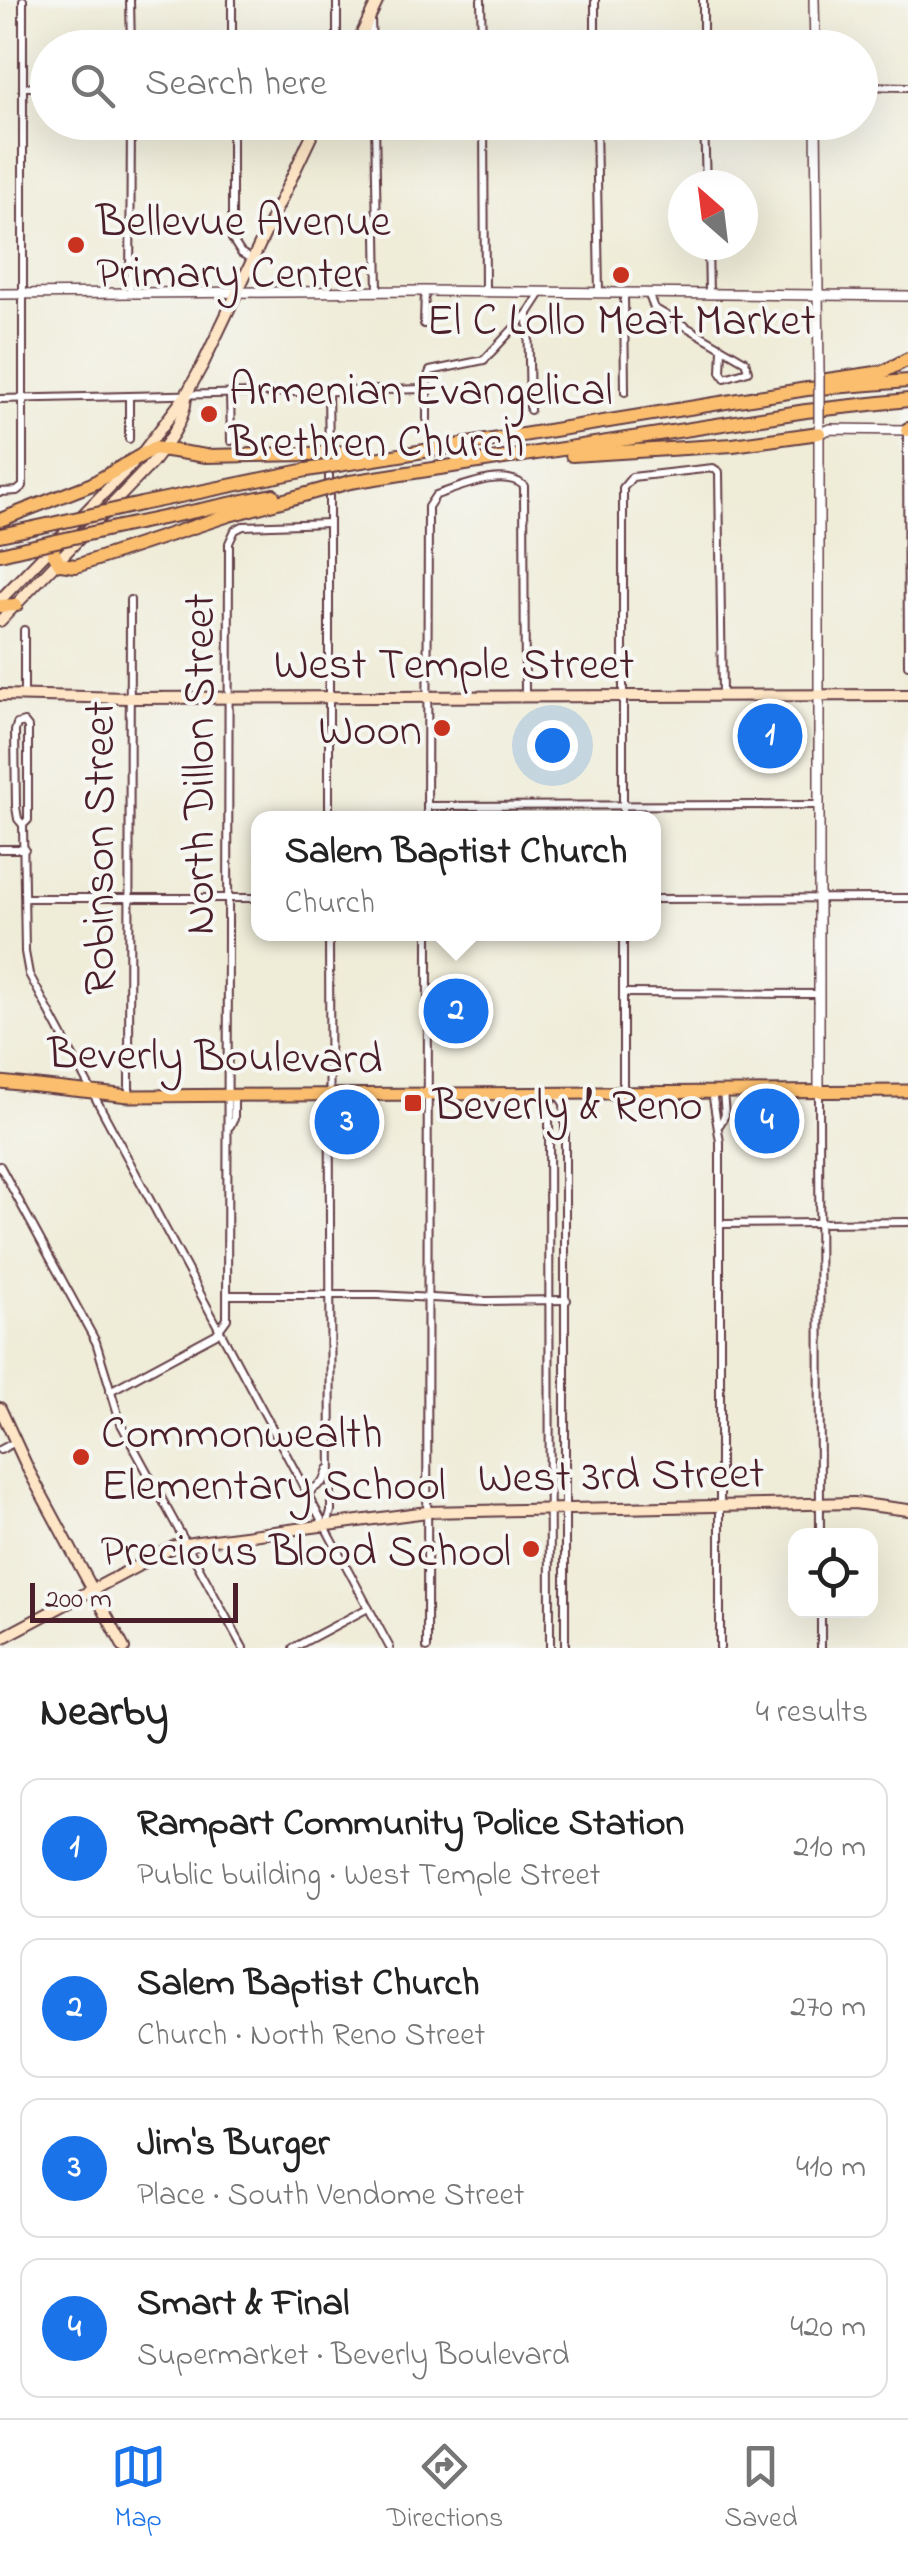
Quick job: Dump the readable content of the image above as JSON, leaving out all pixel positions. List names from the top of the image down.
{
  "streets": {
    "main road": ["West Temple Street", "Beverly Boulevard", "West 3rd Street"],
    "street": ["North Dillon Street", "Robinson Street"]
  },
  "crossings": [
    ["West Temple Street", "North Dillon Street"],
    ["West Temple Street", "Robinson Street"],
    ["North Dillon Street", "Beverly Boulevard"],
    ["Robinson Street", "Beverly Boulevard"]
  ],
  "places": {
    "other": [
      "Bellevue Avenue Primary Center",
      "El C Lollo Meat Market",
      "Armenian Evangelical Brethren Church",
      "Woon",
      "Commonwealth Elementary School",
      "Precious Blood School"
    ],
    "transit": ["Beverly & Reno"]
  },
  "scale_bar": "200 m",
  "north": "top left",
  "page": {
    "search": "Search here",
    "pins": [
      "1",
      "2",
      "4",
      "3"
    ],
    "popup": ["Salem Baptist Church", "Church"],
    "scale": "200 m",
    "heading": ["Nearby", "4 results"],
    "list": [
      {
        "mark": "1",
        "name": "Rampart Community Police Station",
        "note": "Public building · West Temple Street",
        "value": "210 m"
      },
      {
        "mark": "2",
        "name": "Salem Baptist Church",
        "note": "Church · North Reno Street",
        "value": "270 m"
      },
      {
        "mark": "3",
        "name": "Jim's Burger",
        "note": "Place · South Vendome Street",
        "value": "410 m"
      },
      {
        "mark": "4",
        "name": "Smart & Final",
        "note": "Supermarket · Beverly Boulevard",
        "value": "420 m"
      }
    ],
    "nav": ["Map", "Directions", "Saved"]
  }
}
